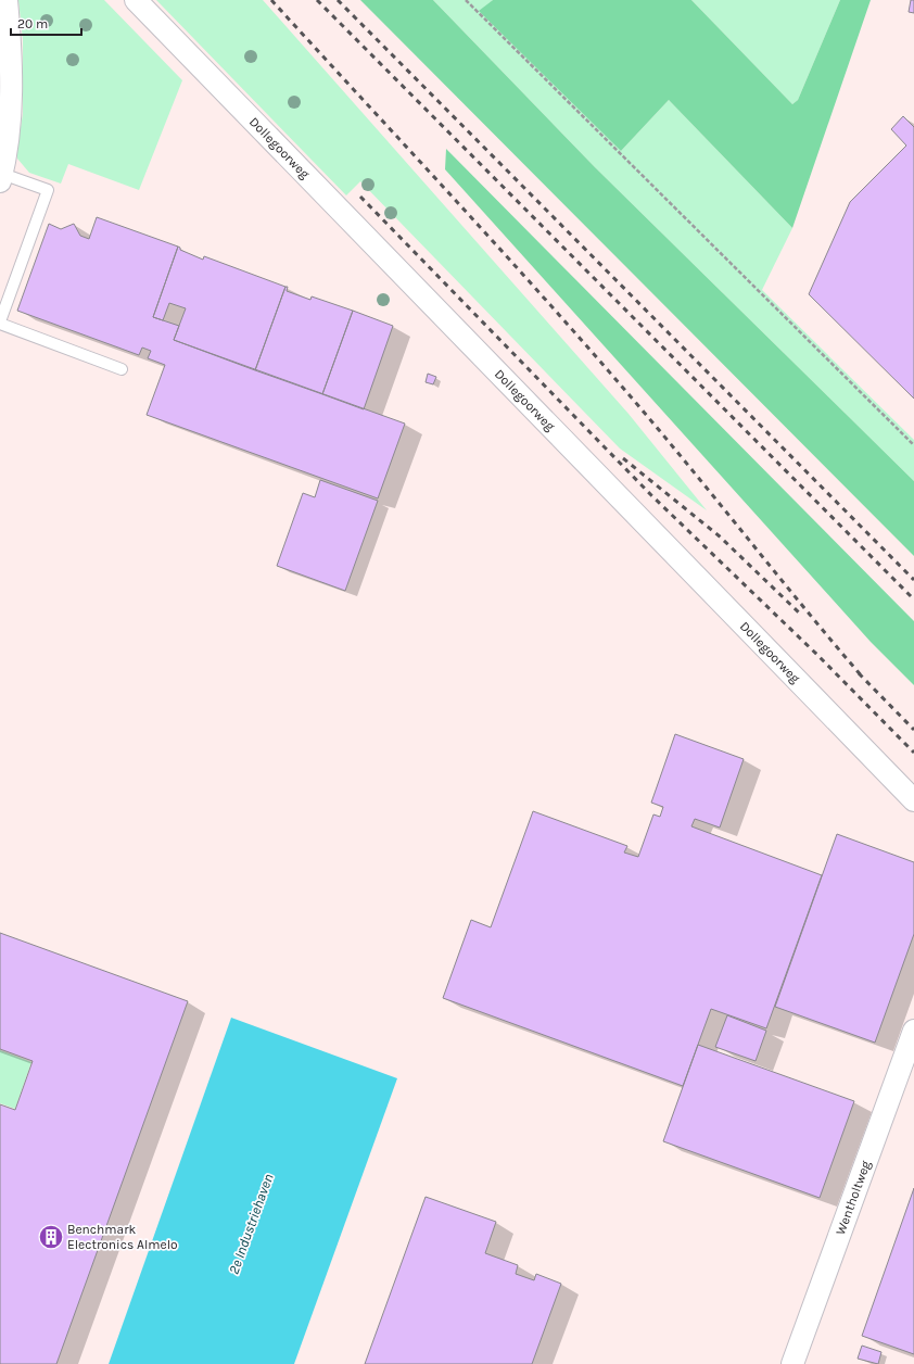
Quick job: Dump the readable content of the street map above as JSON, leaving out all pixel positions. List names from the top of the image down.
{
  "streets": {
    "street": ["Dollegoorweg", "Wentholtweg"]
  },
  "water": ["2e Industriehaven"],
  "places": {
    "building": ["Benchmark Electronics Almelo"]
  },
  "scale_bar": "20 m"
}
